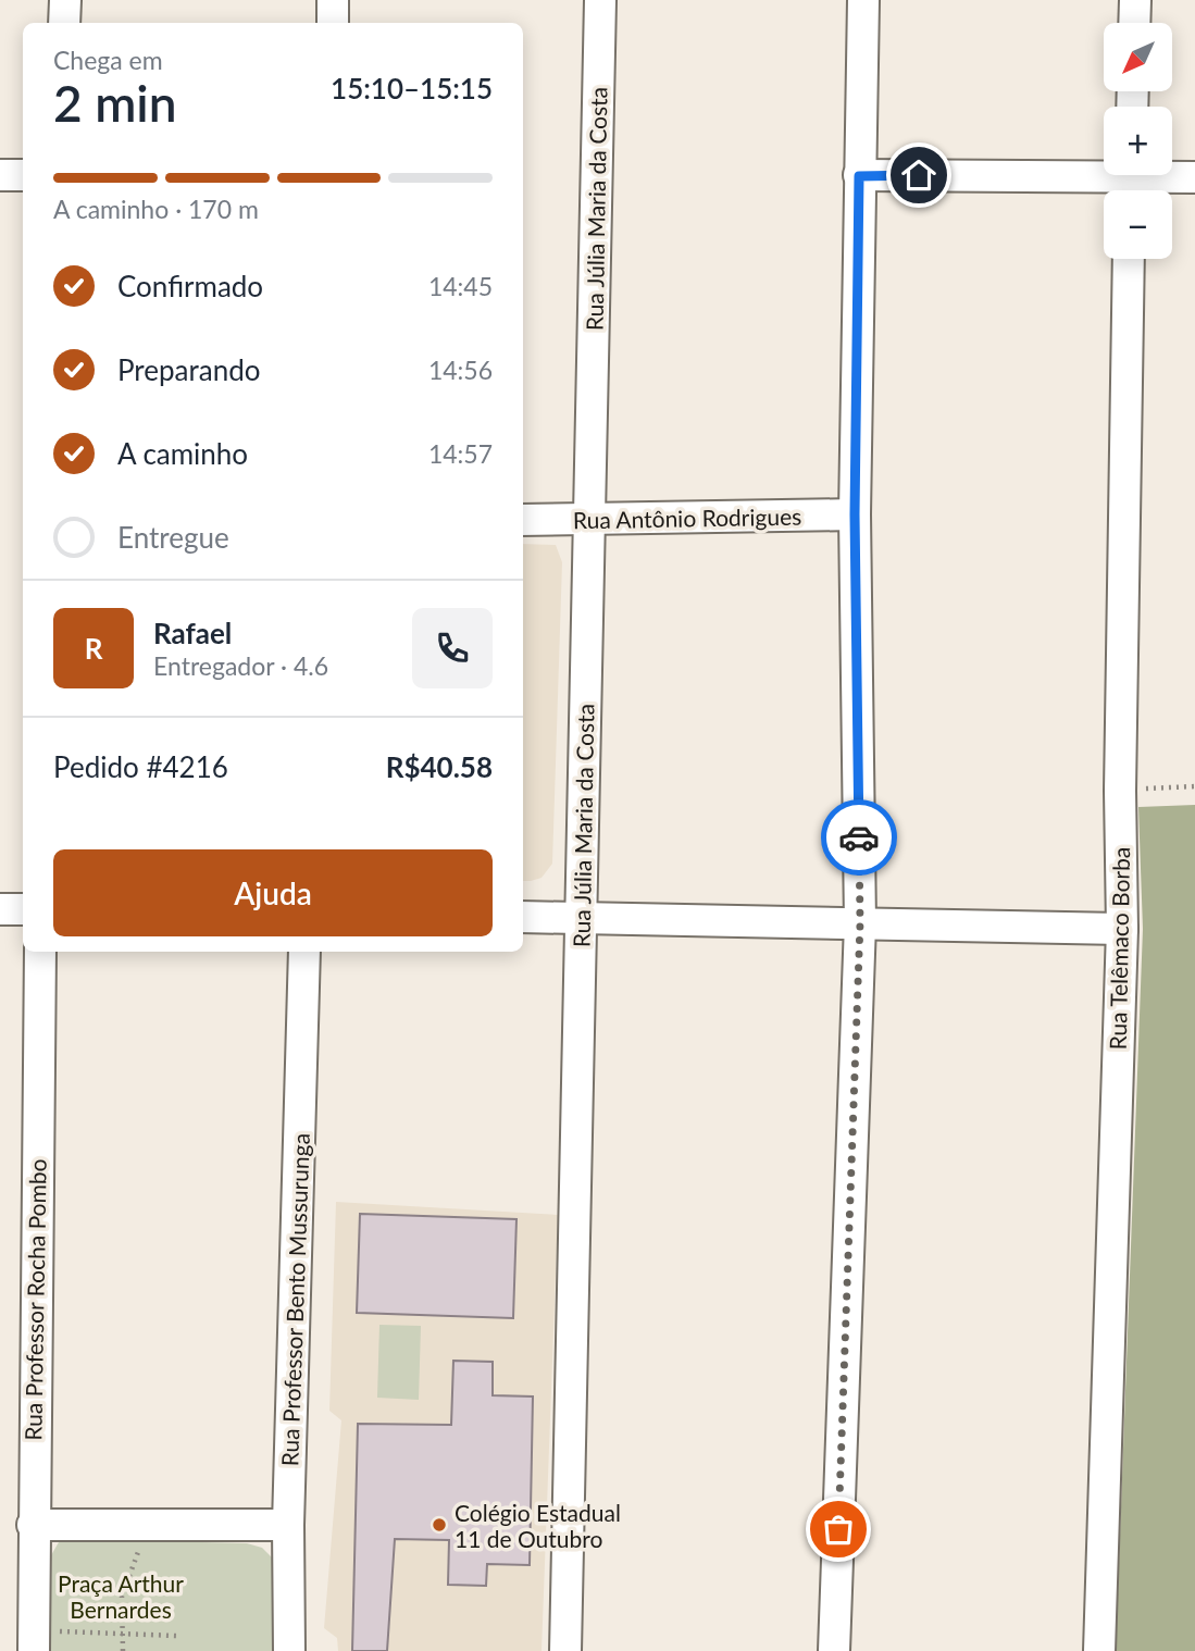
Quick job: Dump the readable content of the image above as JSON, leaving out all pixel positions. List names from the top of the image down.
{
  "streets": {
    "street": [
      "Rua Júlia Maria da Costa",
      "Rua Antônio Rodrigues",
      "Rua Telêmaco Borba",
      "Rua Professor Rocha Pombo",
      "Rua Professor Bento Mussurunga"
    ]
  },
  "crossings": [
    ["Rua Júlia Maria da Costa", "Rua Antônio Rodrigues"]
  ],
  "parks": ["Praça Arthur Bernardes"],
  "places": ["Colégio Estadual 11 de Outubro"],
  "north": "bottom left",
  "page": {
    "map_buttons": ["+", "−"],
    "heading": ["2 min", "Chega em", "15:10–15:15"],
    "panel": [
      "Rafael",
      "Entregador · 4.6",
      "Pedido #4216",
      "R$40.58"
    ],
    "bar": "A caminho · 170 m",
    "list": [
      ["Confirmado", "14:45"],
      ["Preparando", "14:56"],
      ["A caminho", "14:57"],
      "Entregue"
    ],
    "round": "R",
    "buttons": "Ajuda"
  }
}
